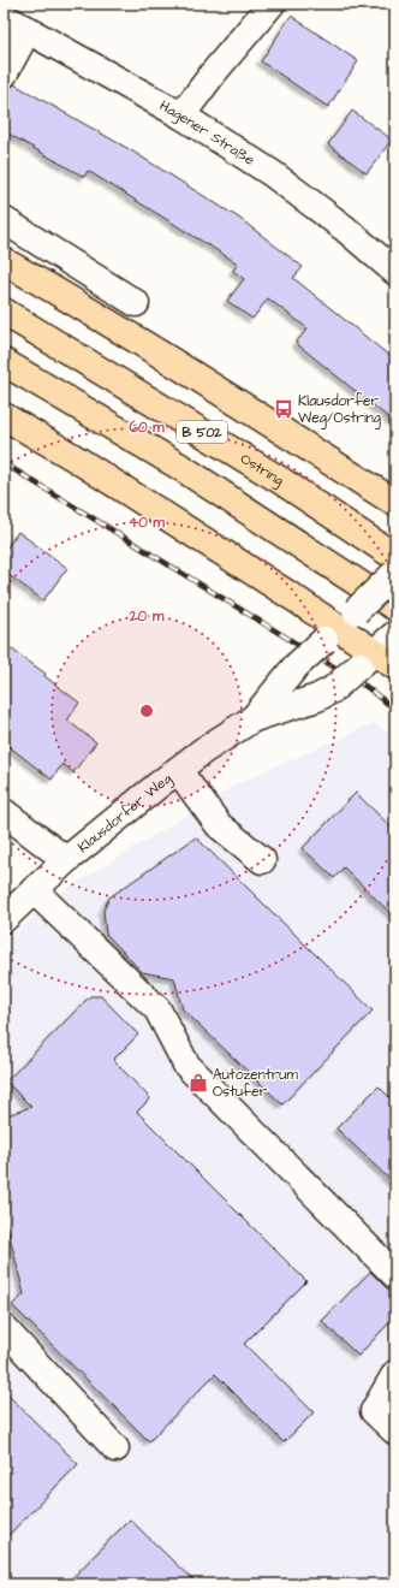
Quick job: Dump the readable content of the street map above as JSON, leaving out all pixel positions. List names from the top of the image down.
{
  "streets": {
    "highway": ["B 502", "Ostring"],
    "street": ["Hagener Straße", "Klausdorfer Weg"]
  },
  "places": {
    "bus stop": ["Klausdorfer Weg/Ostring"],
    "shop": ["Autozentrum Ostufer"]
  },
  "rings": ["60 m", "40 m", "20 m"]
}
